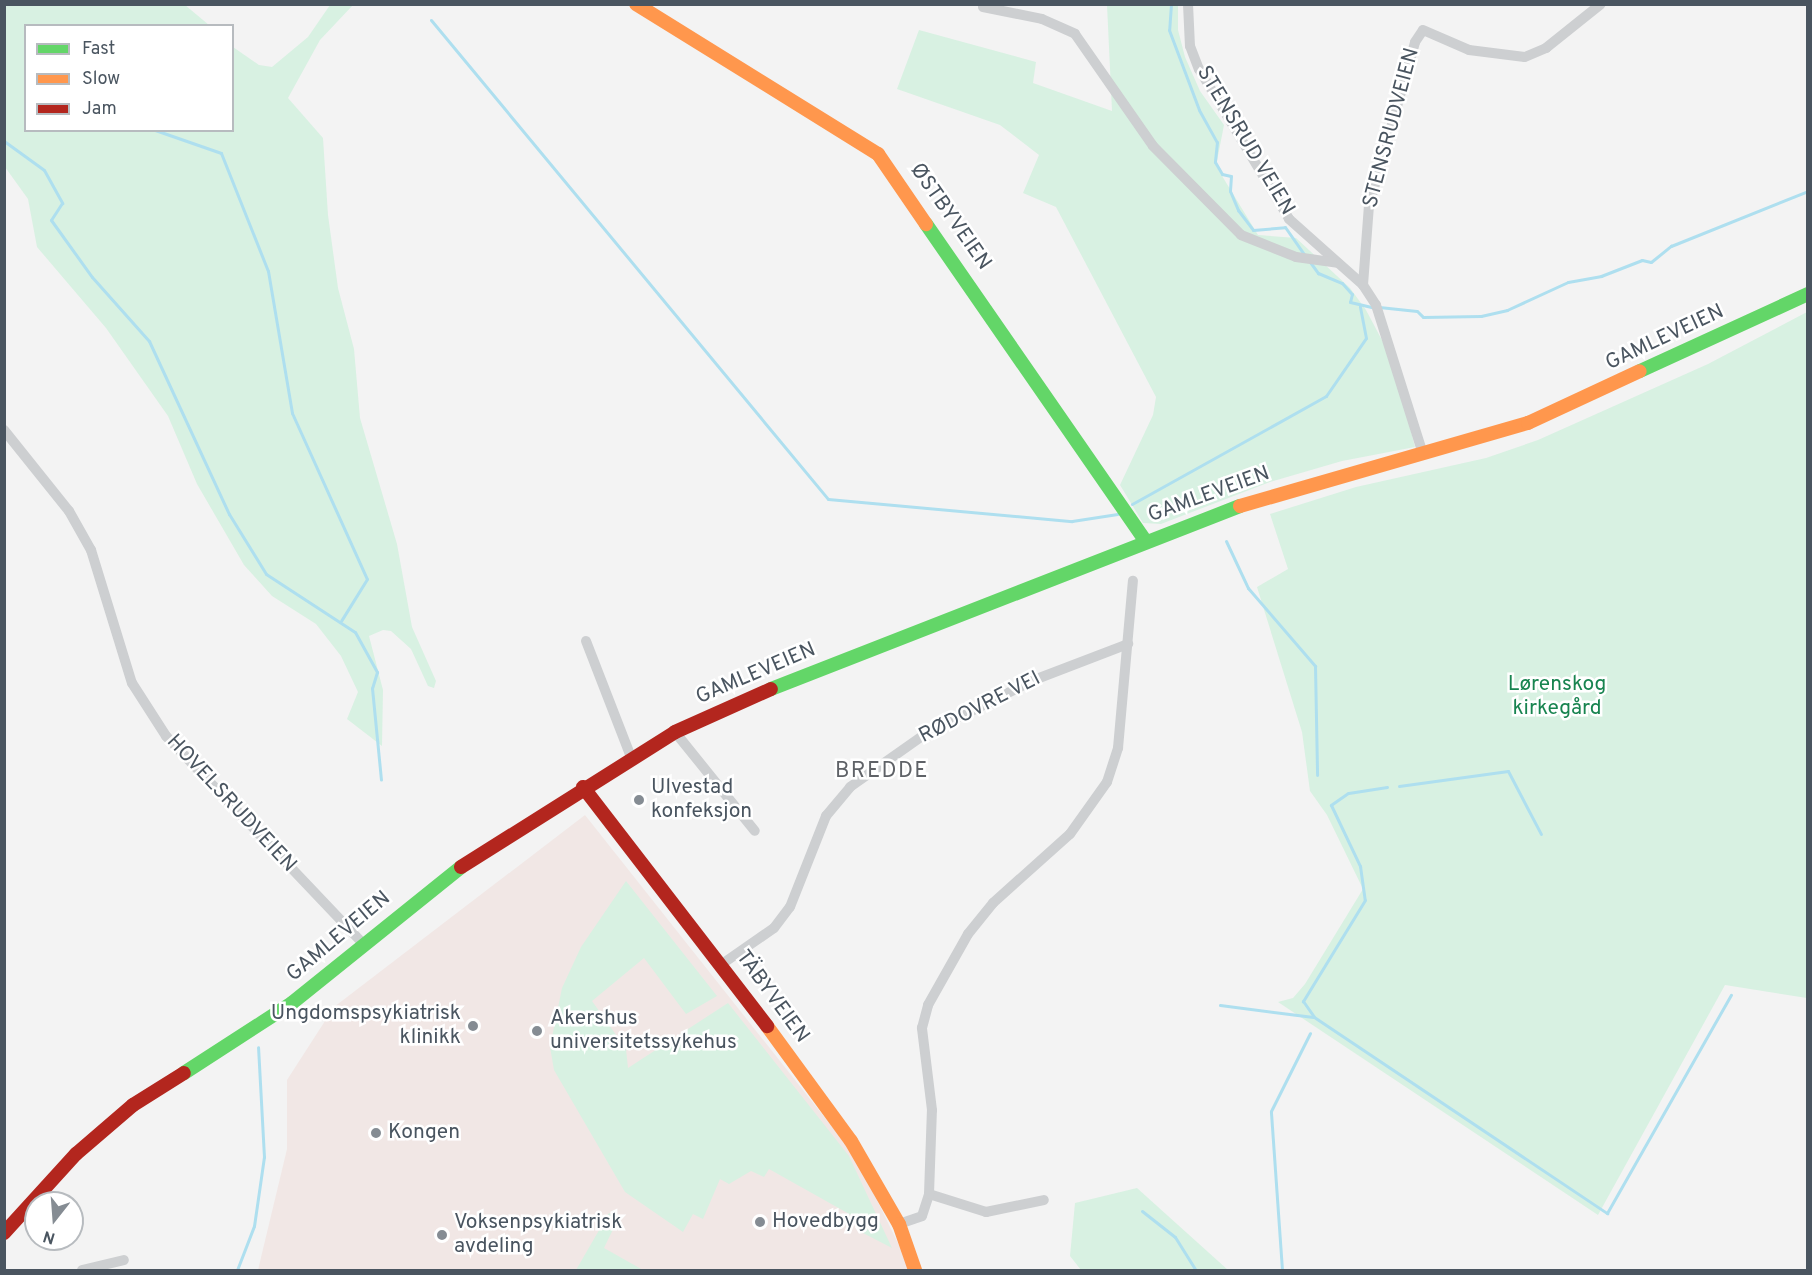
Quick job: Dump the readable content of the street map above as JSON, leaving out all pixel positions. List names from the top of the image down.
{
  "streets": {
    "main road": ["ØSTBYVEIEN", "GAMLEVEIEN", "TÄBYVEIEN"],
    "street": [
      "STENSRUDVEIEN",
      "STENSRUD VEIEN",
      "RØDOVRE VEI",
      "HOVELSRUDVEIEN"
    ]
  },
  "crossings": [
    ["STENSRUDVEIEN", "STENSRUD VEIEN"],
    ["STENSRUD VEIEN", "GAMLEVEIEN"],
    ["ØSTBYVEIEN", "GAMLEVEIEN"],
    ["GAMLEVEIEN", "HOVELSRUDVEIEN"],
    ["GAMLEVEIEN", "TÄBYVEIEN"],
    ["RØDOVRE VEI", "TÄBYVEIEN"]
  ],
  "districts": ["BREDDE"],
  "parks": ["Lørenskog kirkegård"],
  "places": [
    "Ulvestad konfeksjon",
    "Ungdomspsykiatrisk klinikk",
    "Akershus universitetssykehus",
    "Kongen",
    "Hovedbygg",
    "Voksenpsykiatrisk avdeling"
  ],
  "legend": ["Fast", "Slow", "Jam"],
  "north": "bottom"
}
